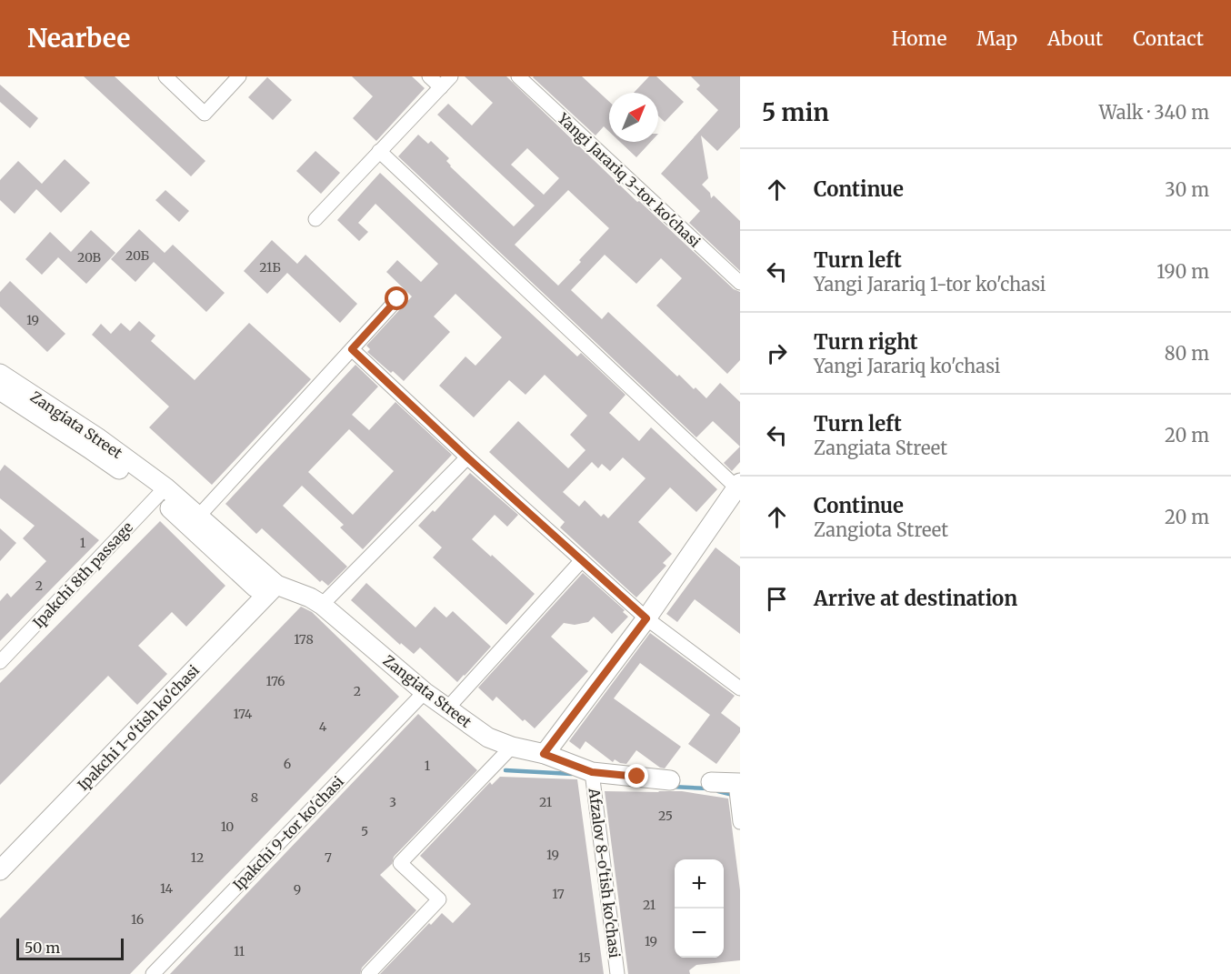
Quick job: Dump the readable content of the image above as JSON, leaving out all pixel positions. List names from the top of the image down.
{
  "streets": {
    "main road": ["Zangiata Street", "Ipakchi 1-o'tish ko'chasi"],
    "street": [
      "Yangi Jarariq 3-tor ko'chasi",
      "Ipakchi 8th passage",
      "Ipakchi 9-tor ko'chasi",
      "Afzalov 8-o'tish ko'chasi"
    ]
  },
  "crossings": [
    ["Zangiata Street", "Ipakchi 8th passage"],
    ["Zangiata Street", "Ipakchi 1-o'tish ko'chasi"],
    ["Zangiata Street", "Ipakchi 9-tor ko'chasi"],
    ["Zangiata Street", "Afzalov 8-o'tish ko'chasi"]
  ],
  "house_numbers": [
    "20Б",
    "20В",
    "21Б",
    "19",
    "1",
    "2",
    "178",
    "176",
    "2",
    "174",
    "4",
    "6",
    "1",
    "8",
    "3",
    "21",
    "25",
    "10",
    "5",
    "19",
    "12",
    "7",
    "14",
    "9",
    "17",
    "21",
    "16",
    "19",
    "11",
    "15"
  ],
  "scale_bar": "50 m",
  "north": "top right",
  "page": {
    "header": "Nearbee",
    "nav": [
      "Home",
      "Map",
      "About",
      "Contact"
    ],
    "heading": ["5 min", "Walk · 340 m"],
    "list": [
      ["Continue", "30 m"],
      ["Turn left", "Yangi Jarariq 1-tor ko'chasi", "190 m"],
      ["Turn right", "Yangi Jarariq ko'chasi", "80 m"],
      ["Turn left", "Zangiata Street", "20 m"],
      ["Continue", "Zangiota Street", "20 m"],
      "Arrive at destination"
    ],
    "map_buttons": ["+", "−"],
    "scale": "50 m"
  }
}
